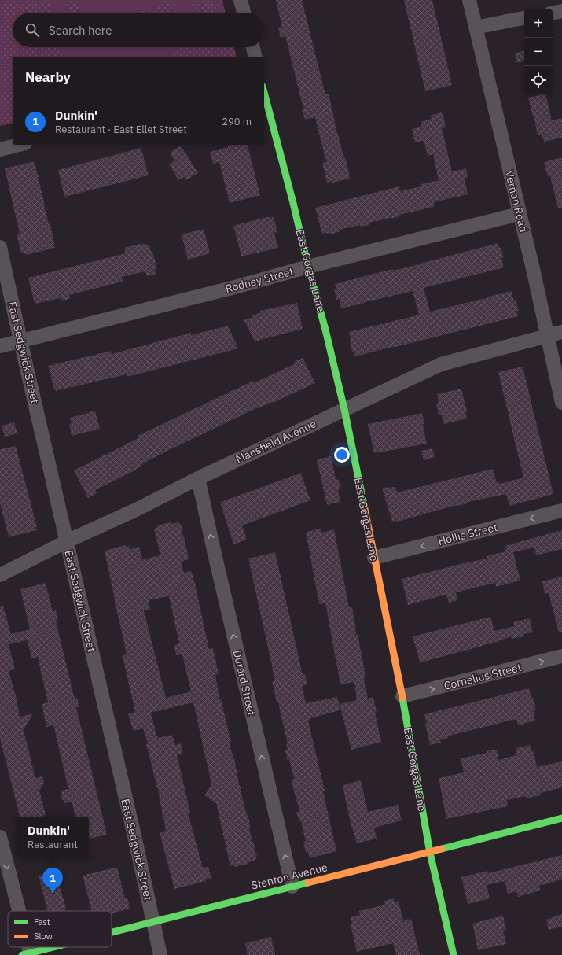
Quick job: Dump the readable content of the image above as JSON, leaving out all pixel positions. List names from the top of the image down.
{
  "streets": {
    "street": [
      "Vernon Road",
      "East Gorgas Lane",
      "Rodney Street",
      "East Sedgwick Street",
      "Mansfield Avenue",
      "Hollis Street",
      "Cornelius Street",
      "Durard Street",
      "Stenton Avenue"
    ]
  },
  "crossings": [
    ["Vernon Road", "Rodney Street"],
    ["Vernon Road", "Mansfield Avenue"],
    ["East Gorgas Lane", "Rodney Street"],
    ["East Gorgas Lane", "Mansfield Avenue"],
    ["East Gorgas Lane", "Hollis Street"],
    ["East Gorgas Lane", "Cornelius Street"],
    ["East Gorgas Lane", "Stenton Avenue"],
    ["Rodney Street", "East Sedgwick Street"],
    ["East Sedgwick Street", "Mansfield Avenue"],
    ["East Sedgwick Street", "Stenton Avenue"],
    ["Mansfield Avenue", "Durard Street"],
    ["Durard Street", "Stenton Avenue"]
  ],
  "one_way": ["Hollis Street", "Cornelius Street", "Durard Street"],
  "legend": ["Fast", "Slow"],
  "page": {
    "map_buttons": ["+", "−"],
    "search": "Search here",
    "heading": "Nearby",
    "list": [
      {
        "mark": "1",
        "name": "Dunkin'",
        "note": "Restaurant · East Ellet Street",
        "value": "290 m"
      }
    ],
    "popup": ["Dunkin'", "Restaurant"],
    "pins": "1"
  }
}
